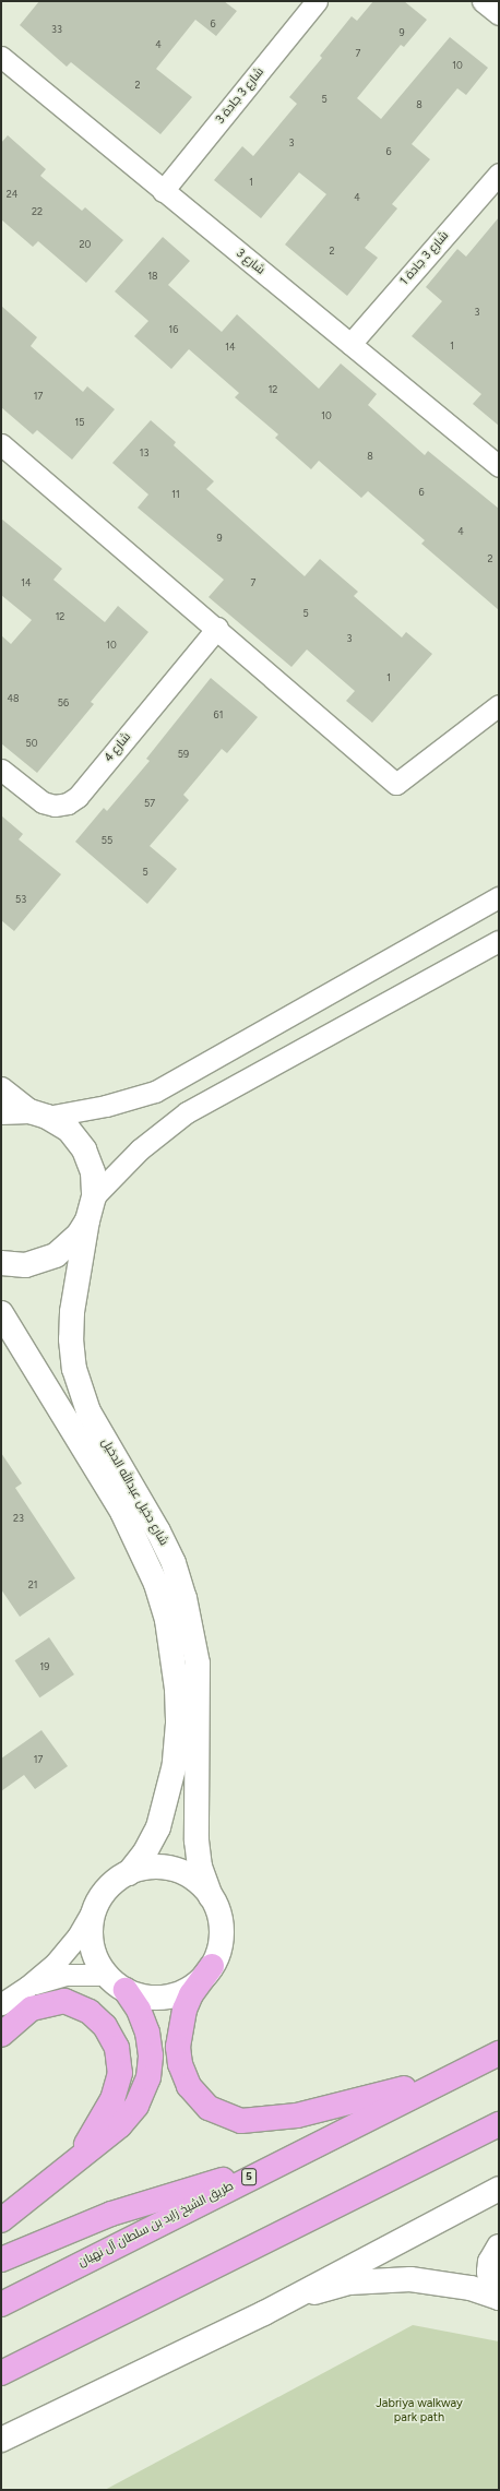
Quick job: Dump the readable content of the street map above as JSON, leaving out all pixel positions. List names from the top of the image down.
{
  "streets": {
    "highway": ["5", "طريق الشيخ زايد بن سلطان آل نهيان"],
    "street": [
      "شارع 3 جادة 3",
      "شارع 3 جادة 1",
      "شارع 3",
      "شارع 4",
      "شارع دخيل عبدالله الدخيل"
    ]
  },
  "crossings": [
    ["شارع 3 جادة 3", "شارع 3"],
    ["شارع 3 جادة 1", "شارع 3"]
  ],
  "parks": ["Jabriya walkway park path"],
  "house_numbers": [
    "6",
    "33",
    "9",
    "4",
    "7",
    "10",
    "2",
    "5",
    "8",
    "3",
    "6",
    "1",
    "24",
    "4",
    "22",
    "20",
    "2",
    "18",
    "3",
    "16",
    "1",
    "14",
    "12",
    "17",
    "10",
    "15",
    "13",
    "8",
    "6",
    "11",
    "4",
    "9",
    "2",
    "14",
    "7",
    "5",
    "12",
    "3",
    "10",
    "1",
    "48",
    "56",
    "61",
    "50",
    "59",
    "57",
    "55",
    "5",
    "53",
    "23",
    "21",
    "19",
    "17"
  ]
}
